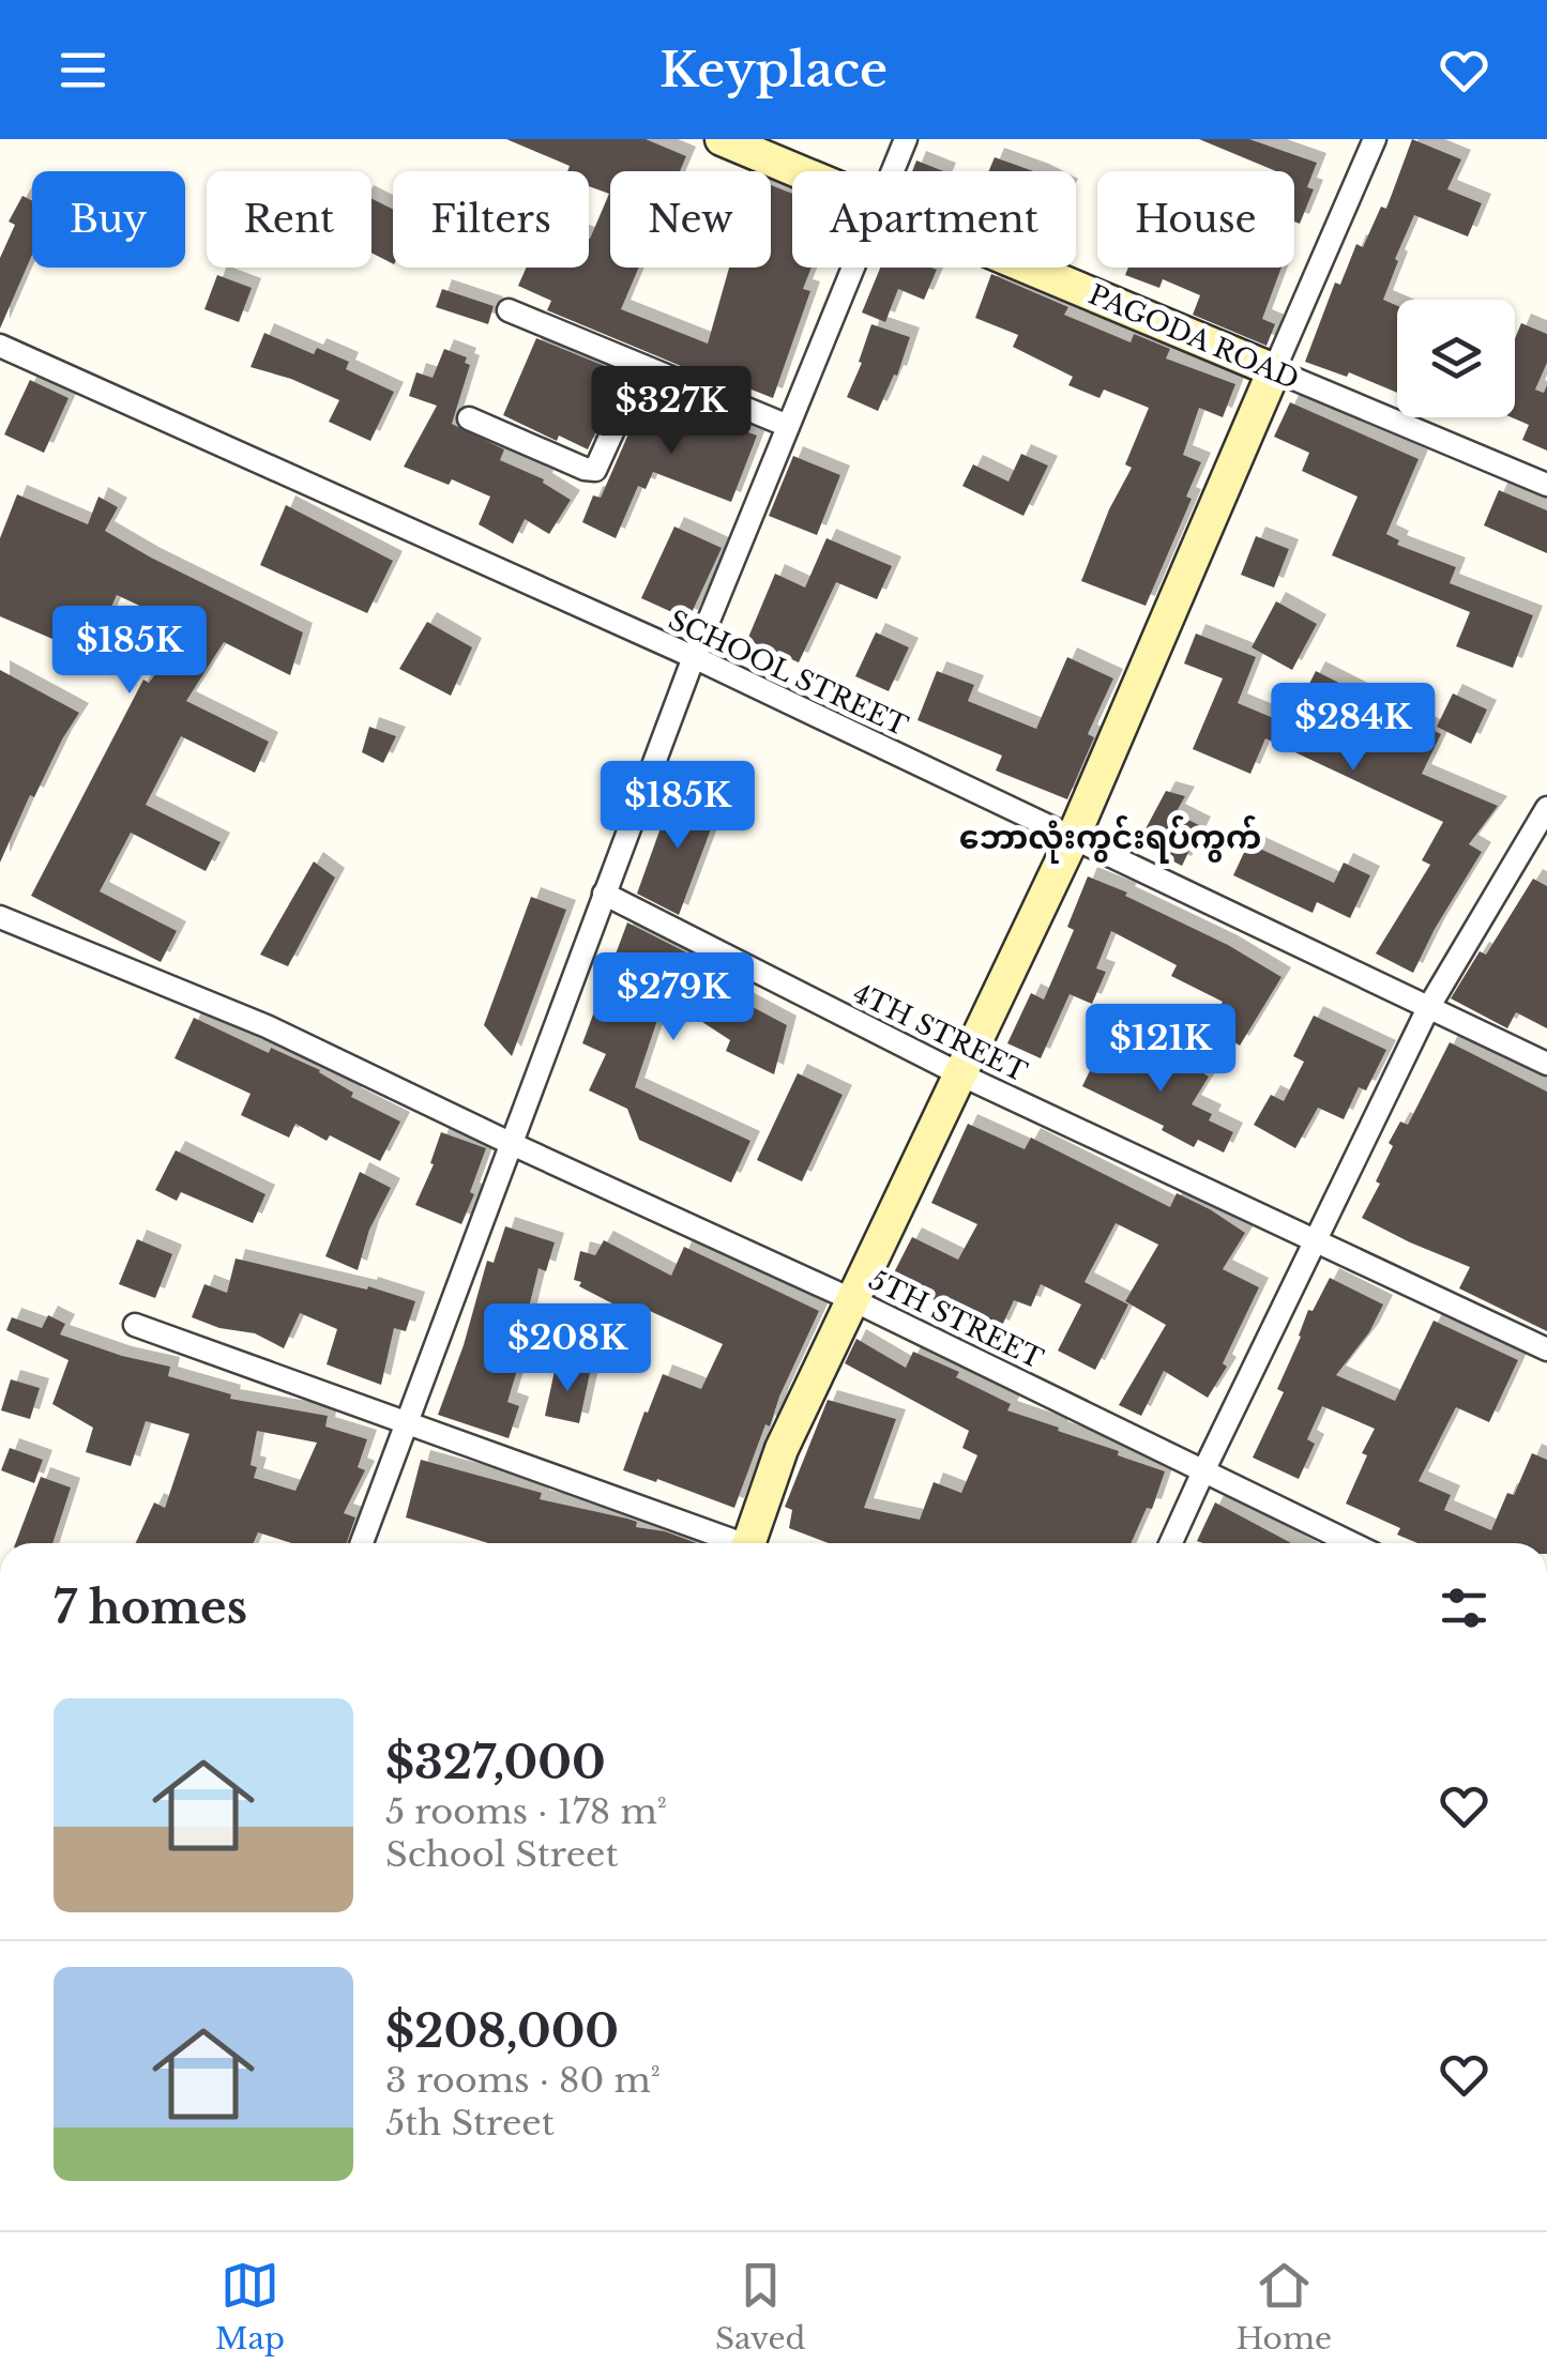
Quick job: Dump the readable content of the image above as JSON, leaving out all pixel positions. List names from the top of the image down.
{
  "streets": {
    "main road": ["PAGODA ROAD"],
    "street": ["SCHOOL STREET", "4TH STREET", "5TH STREET"]
  },
  "districts": ["ဘောလုံးကွင်းရပ်ကွက်"],
  "page": {
    "header": "Keyplace",
    "chip": [
      "Buy",
      "Rent",
      "Filters",
      "New",
      "Apartment",
      "House"
    ],
    "price": [
      "$327K",
      "$185K",
      "$284K",
      "$185K",
      "$279K",
      "$121K",
      "$208K"
    ],
    "heading": "7 homes",
    "list": [
      {
        "name": "$327,000",
        "note": "5 rooms · 178 m² · School Street"
      },
      {
        "name": "$208,000",
        "note": "3 rooms · 80 m² · 5th Street"
      }
    ],
    "tabs": ["Map", "Saved", "Home"]
  }
}
